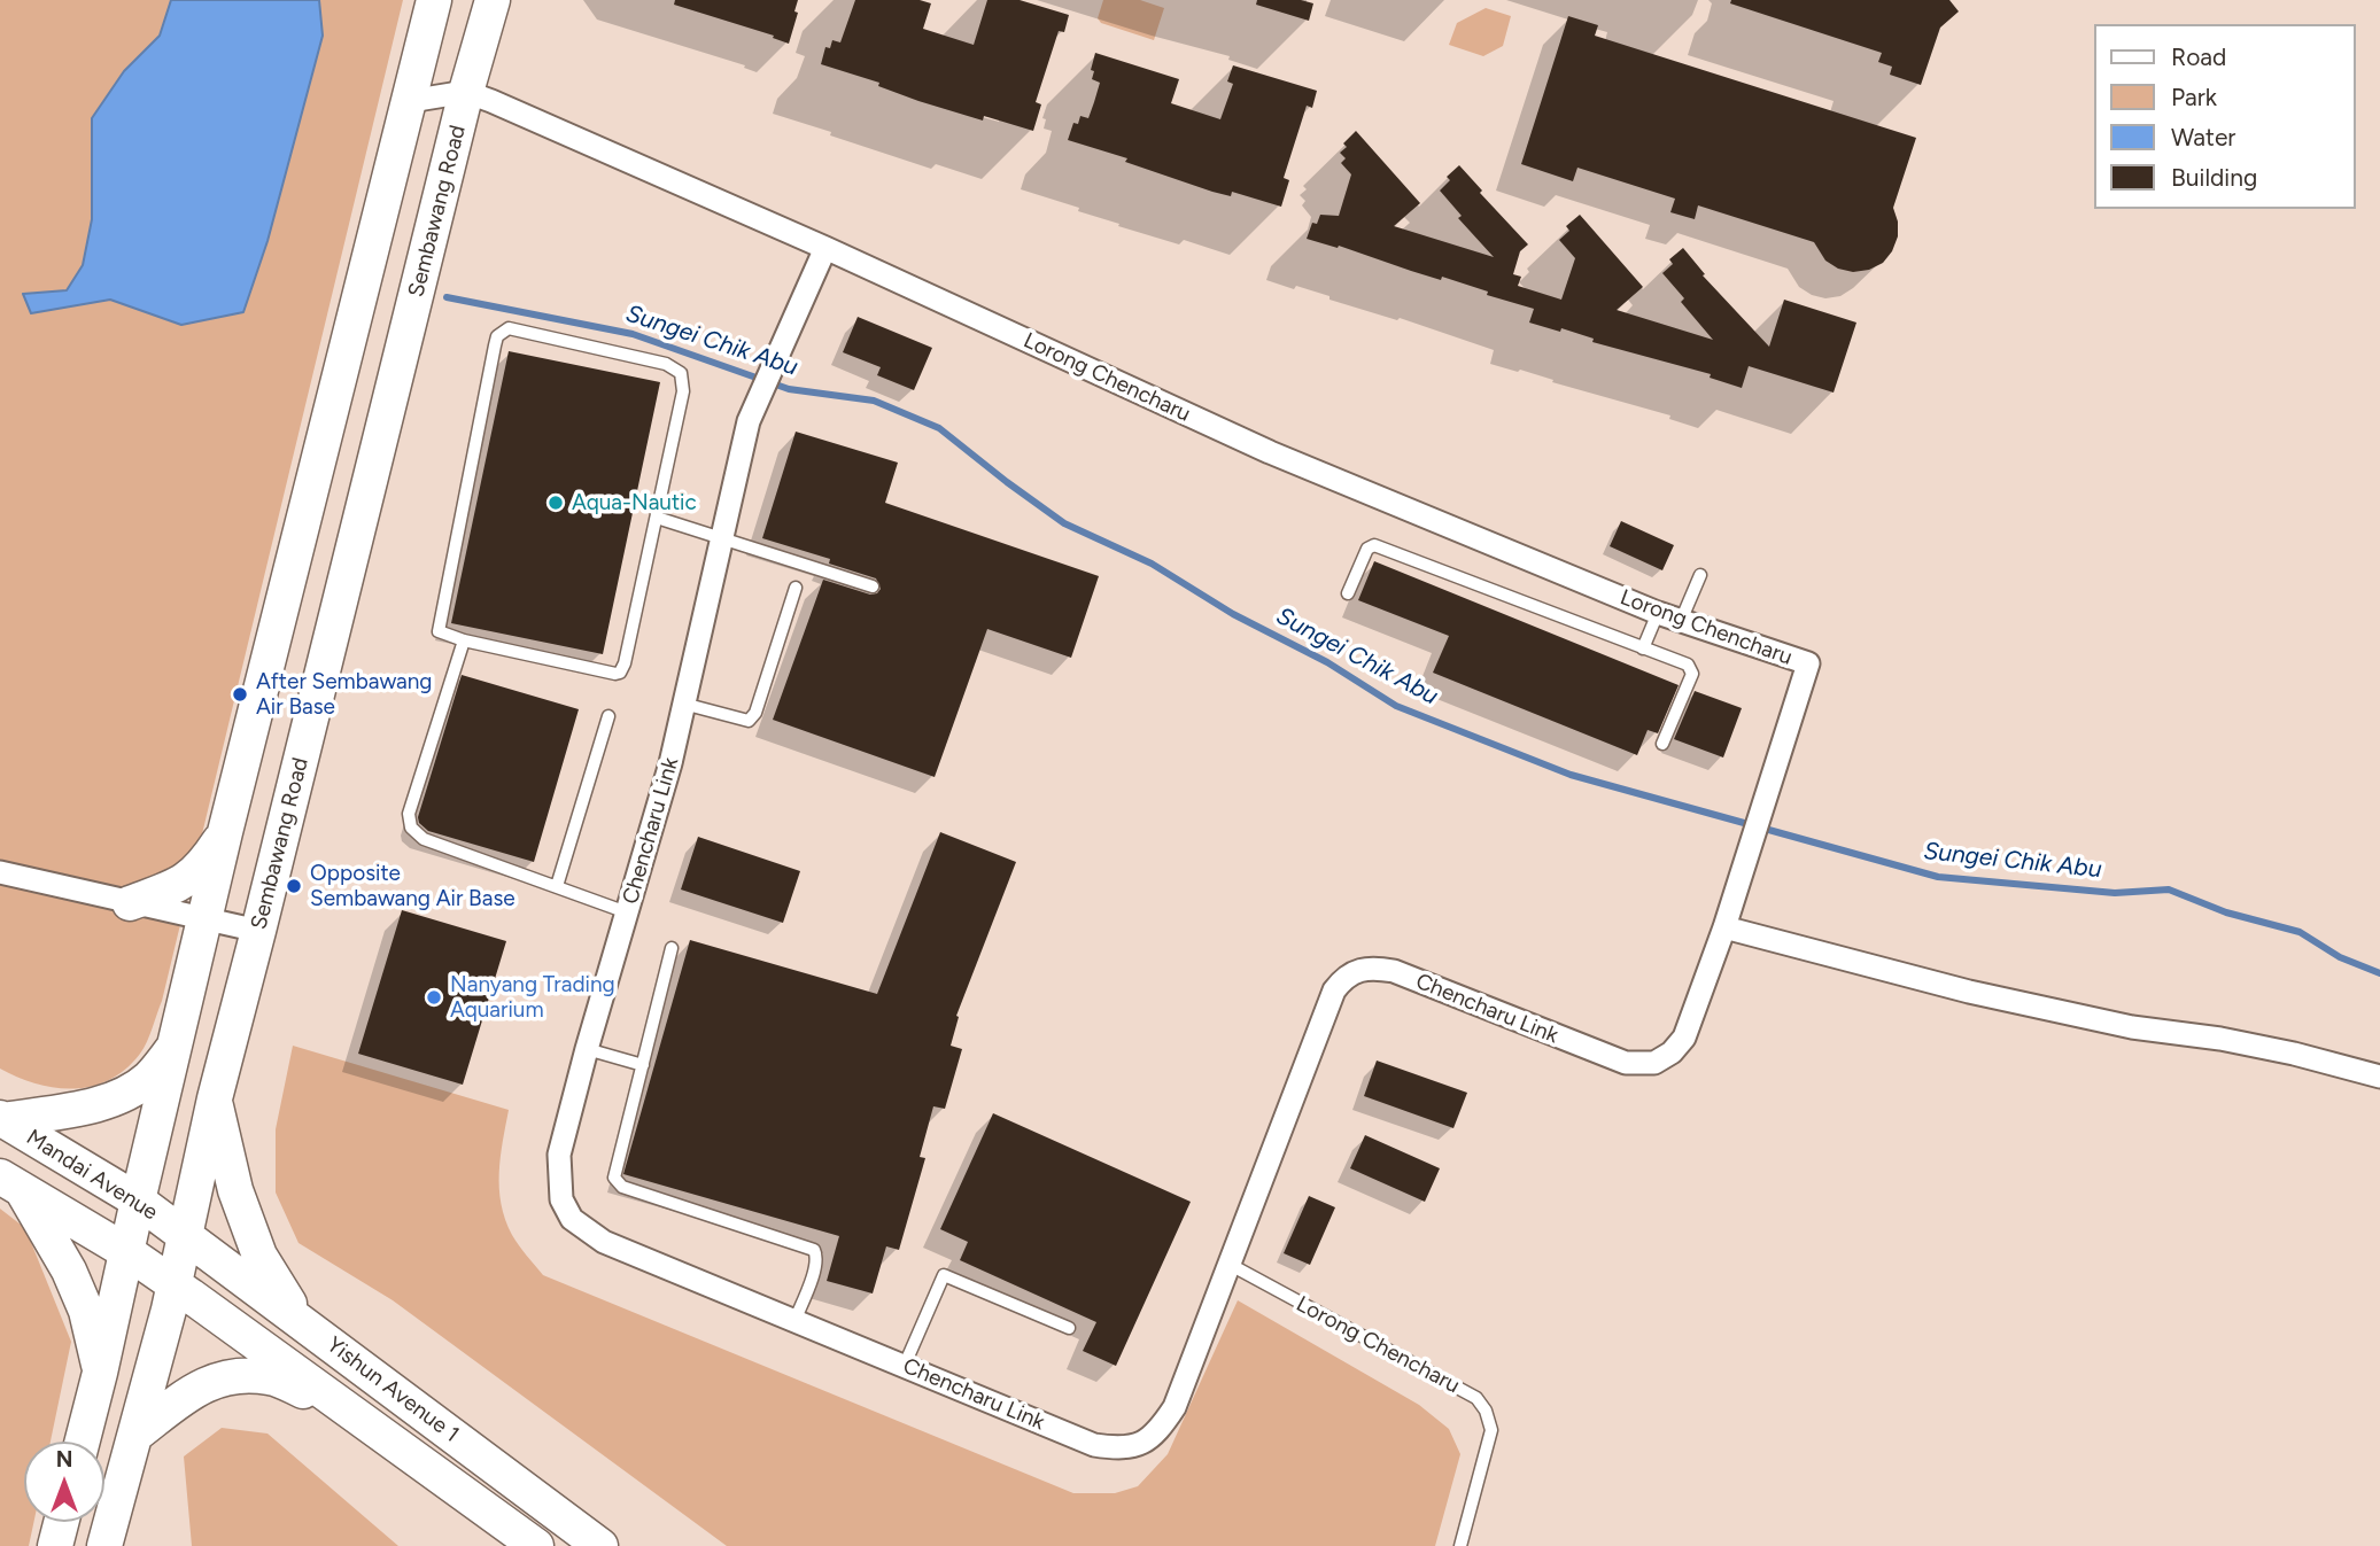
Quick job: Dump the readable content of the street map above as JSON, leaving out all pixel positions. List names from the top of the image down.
{
  "streets": {
    "main road": ["Sembawang Road", "Mandai Avenue", "Yishun Avenue 1"],
    "street": ["Lorong Chencharu", "Chencharu Link"]
  },
  "crossings": [
    ["Sembawang Road", "Lorong Chencharu"],
    ["Sembawang Road", "Mandai Avenue"],
    ["Sembawang Road", "Yishun Avenue 1"],
    ["Lorong Chencharu", "Chencharu Link"],
    ["Mandai Avenue", "Yishun Avenue 1"]
  ],
  "water": ["Sungei Chik Abu"],
  "places": [
    "Aqua-Nautic",
    "After Sembawang Air Base",
    "Opposite Sembawang Air Base",
    "Nanyang Trading Aquarium"
  ],
  "legend": [
    "Road",
    "Park",
    "Water",
    "Building"
  ],
  "north": "top"
}
